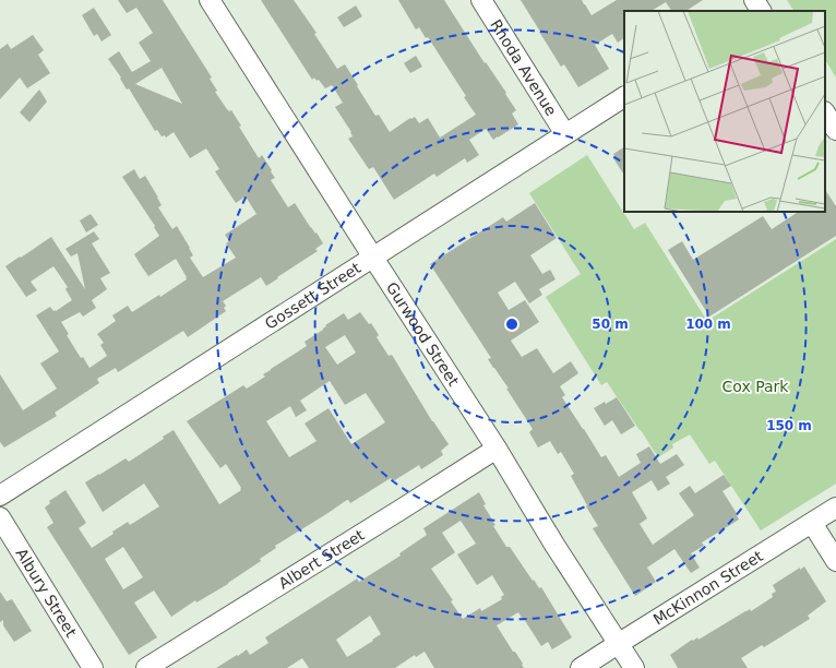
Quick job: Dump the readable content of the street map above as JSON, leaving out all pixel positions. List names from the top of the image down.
{
  "streets": {
    "street": [
      "Rhoda Avenue",
      "Gossett Street",
      "Gurwood Street",
      "Albert Street",
      "McKinnon Street",
      "Albury Street"
    ]
  },
  "crossings": [
    ["Rhoda Avenue", "Gossett Street"],
    ["Gossett Street", "Gurwood Street"],
    ["Gurwood Street", "Albert Street"],
    ["Gurwood Street", "McKinnon Street"]
  ],
  "parks": ["Cox Park"],
  "rings": ["50 m", "100 m", "150 m"]
}
